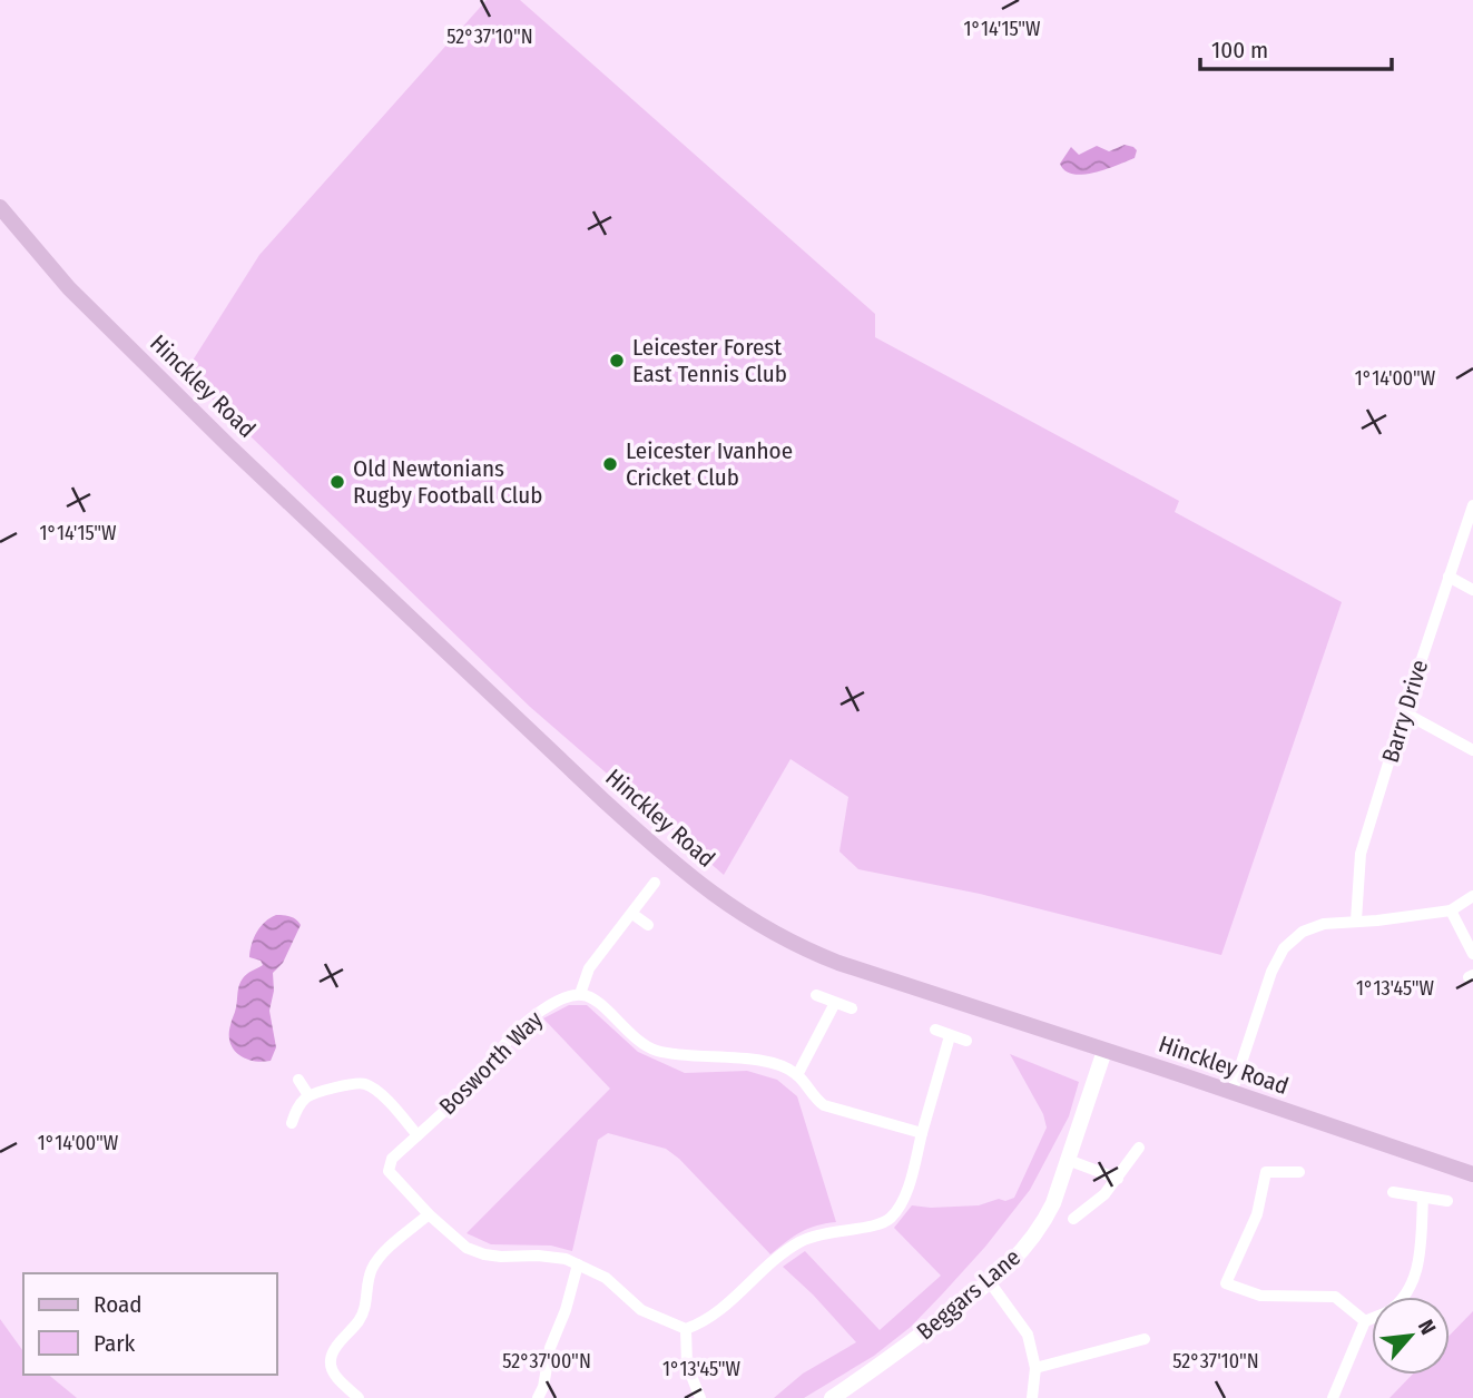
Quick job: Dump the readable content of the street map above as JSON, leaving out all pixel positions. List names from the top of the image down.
{
  "streets": {
    "main road": ["Hinckley Road"],
    "street": ["Barry Drive", "Bosworth Way", "Beggars Lane"]
  },
  "crossings": [
    ["Hinckley Road", "Beggars Lane"]
  ],
  "places": ["Leicester Forest East Tennis Club", "Leicester Ivanhoe Cricket Club", "Old Newtonians Rugby Football Club"],
  "legend": ["Road", "Park"],
  "scale_bar": "100 m",
  "north": "top right",
  "coordinates": [
    "1°14'15\"W",
    "52°37'10\"N",
    "1°14'00\"W",
    "1°13'45\"W",
    "52°37'00\"N"
  ]
}
